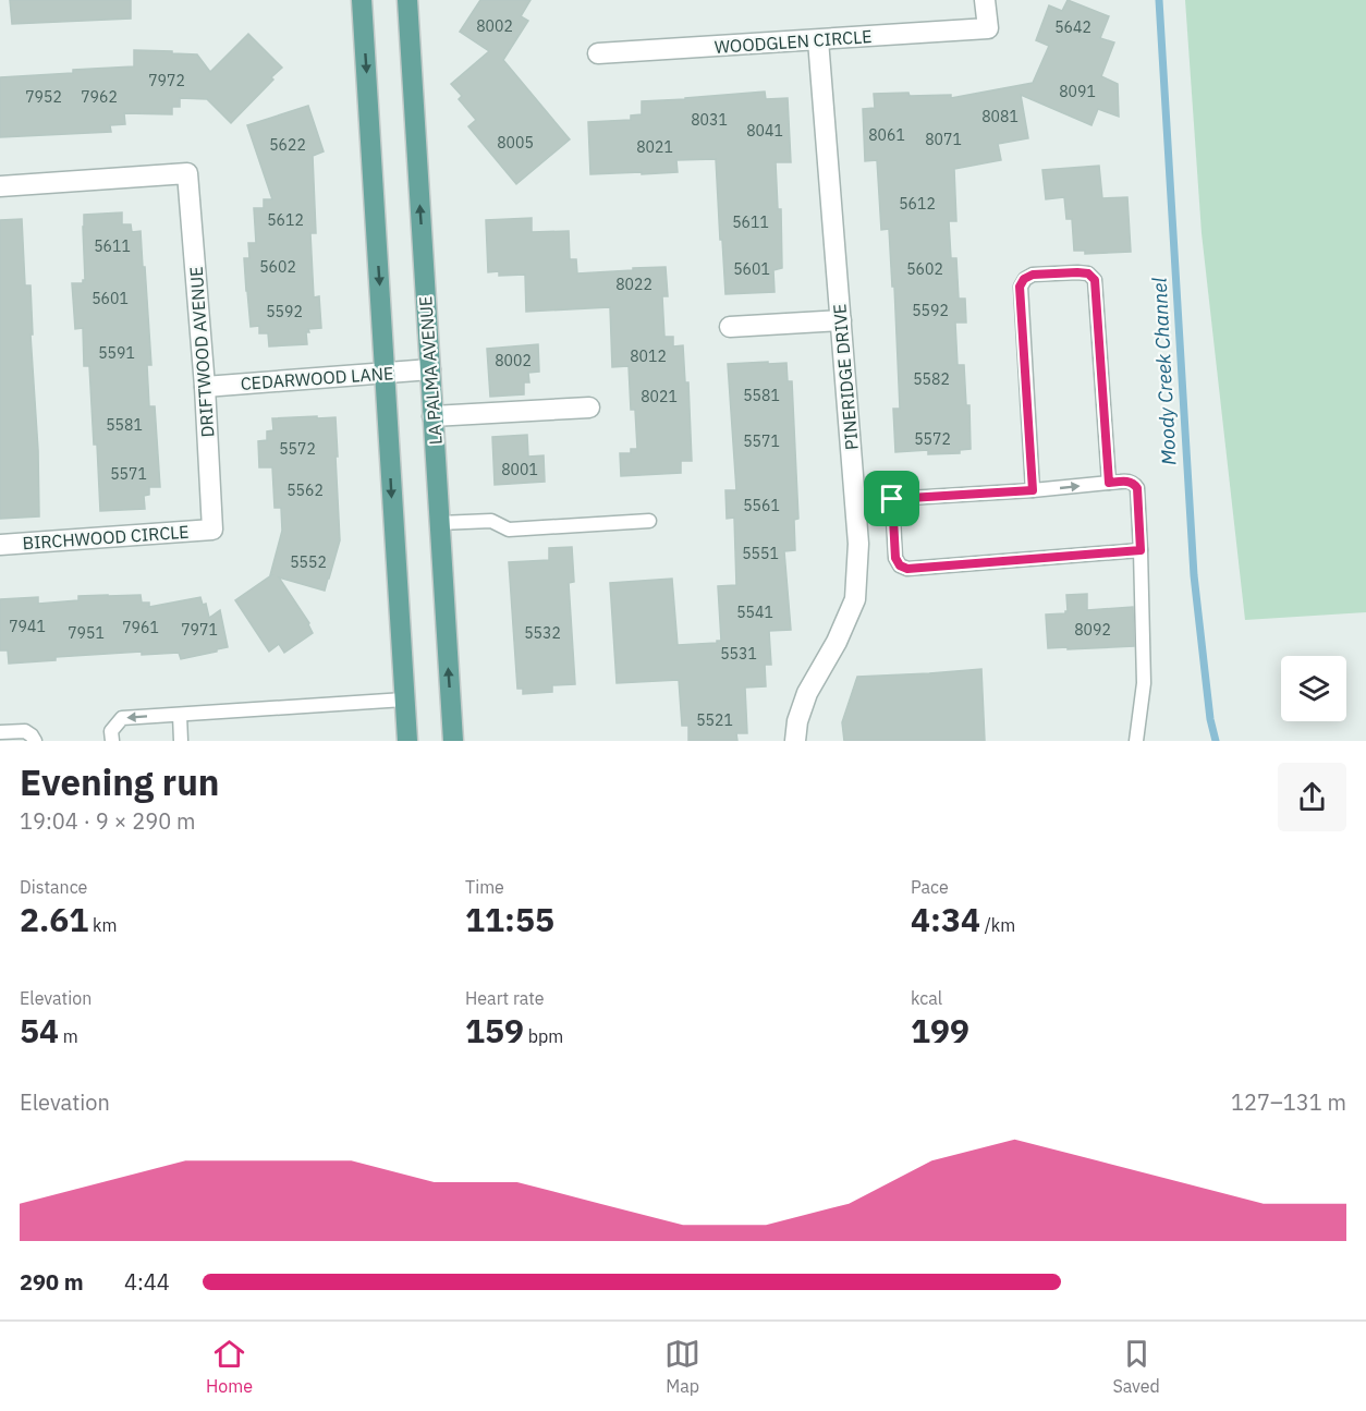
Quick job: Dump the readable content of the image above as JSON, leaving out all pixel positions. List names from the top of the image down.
{
  "streets": {
    "main road": ["LA PALMA AVENUE"],
    "street": [
      "WOODGLEN CIRCLE",
      "DRIFTWOOD AVENUE",
      "PINERIDGE DRIVE",
      "CEDARWOOD LANE",
      "BIRCHWOOD CIRCLE"
    ]
  },
  "crossings": [
    ["WOODGLEN CIRCLE", "PINERIDGE DRIVE"],
    ["DRIFTWOOD AVENUE", "CEDARWOOD LANE"],
    ["DRIFTWOOD AVENUE", "BIRCHWOOD CIRCLE"],
    ["LA PALMA AVENUE", "CEDARWOOD LANE"]
  ],
  "water": ["Moody Creek Channel"],
  "house_numbers": [
    "8002",
    "5642",
    "7972",
    "8091",
    "7952",
    "7962",
    "8081",
    "8031",
    "8041",
    "8061",
    "8071",
    "8005",
    "5622",
    "8021",
    "5612",
    "5612",
    "5611",
    "5611",
    "5602",
    "5601",
    "5602",
    "8022",
    "5601",
    "5592",
    "5592",
    "5591",
    "8012",
    "8002",
    "5582",
    "5581",
    "8021",
    "5581",
    "5572",
    "5571",
    "5572",
    "8001",
    "5571",
    "5562",
    "5561",
    "5551",
    "5552",
    "5541",
    "7941",
    "7961",
    "7971",
    "8092",
    "7951",
    "5532",
    "5531",
    "5521"
  ],
  "page": {
    "heading": ["Evening run", "19:04 · 9 × 290 m"],
    "stats": [
      ["Distance", "2.61 km"],
      ["Time", "11:55"],
      ["Pace", "4:34 /km"],
      ["Elevation", "54 m"],
      ["Heart rate", "159 bpm"],
      ["kcal", "199"]
    ],
    "chart": ["Elevation", "127–131 m"],
    "list": [
      {
        "name": "290 m",
        "note": "4:44"
      }
    ],
    "tabs": ["Home", "Map", "Saved"]
  }
}
